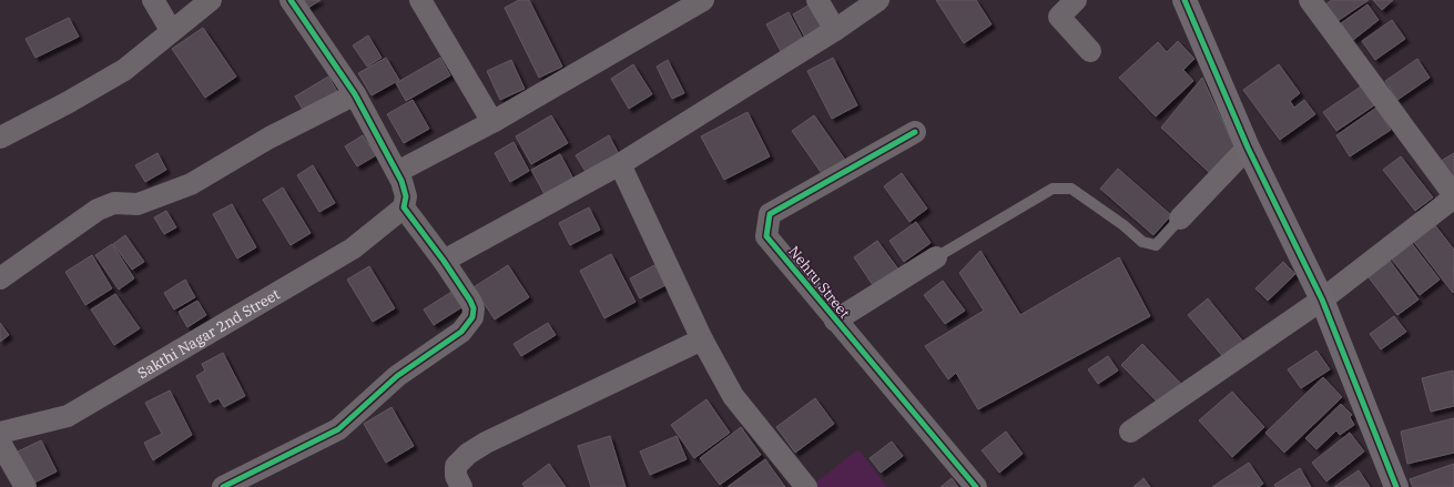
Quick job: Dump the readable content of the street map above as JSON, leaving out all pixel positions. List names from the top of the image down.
{
  "streets": {
    "street": ["Nehru Street", "Sakthi Nagar 2nd Street"]
  }
}
